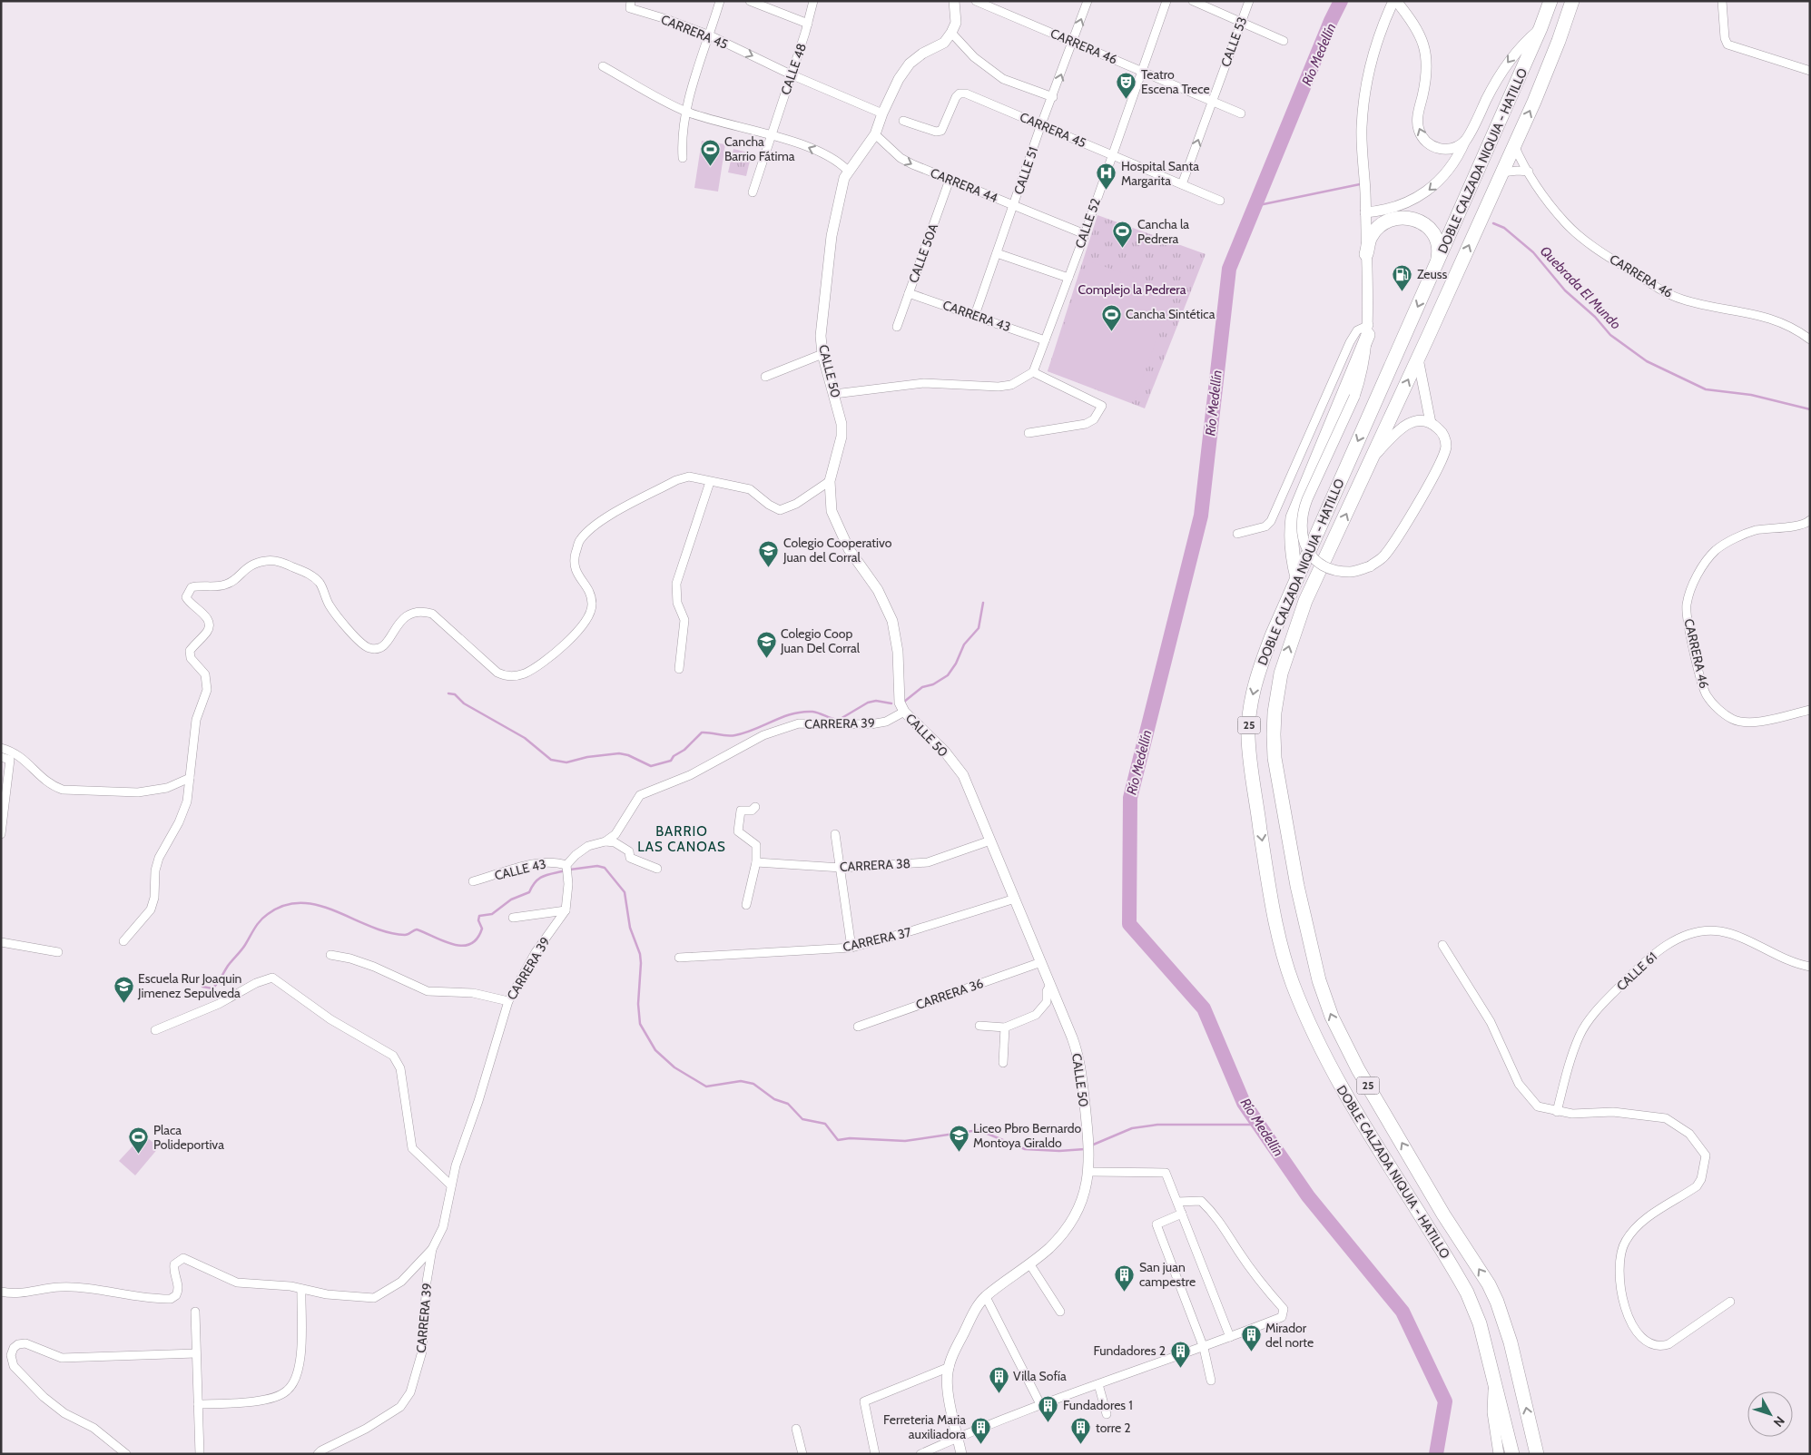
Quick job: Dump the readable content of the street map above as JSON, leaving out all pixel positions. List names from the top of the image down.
{
  "streets": {
    "highway": ["DOBLE CALZADA NIQUIA - HATILLO", "25"],
    "street": [
      "CARRERA 45",
      "CALLE 53",
      "CARRERA 46",
      "CALLE 48",
      "CALLE 51",
      "CARRERA 44",
      "CALLE 52",
      "CALLE 50A",
      "CARRERA 43",
      "CALLE 50",
      "CARRERA 39",
      "CARRERA 38",
      "CALLE 43",
      "CARRERA 37",
      "CALLE 61",
      "CARRERA 36"
    ]
  },
  "crossings": [
    ["CARRERA 45", "CALLE 53"],
    ["CARRERA 45", "CALLE 48"],
    ["CARRERA 45", "CALLE 51"],
    ["CARRERA 45", "CALLE 52"],
    ["CARRERA 45", "CALLE 50"],
    ["CALLE 53", "CARRERA 46"],
    ["CARRERA 46", "DOBLE CALZADA NIQUIA - HATILLO"],
    ["CARRERA 46", "CALLE 51"],
    ["CARRERA 46", "CALLE 52"],
    ["CALLE 51", "CARRERA 44"],
    ["CALLE 51", "CARRERA 43"],
    ["CARRERA 44", "CALLE 52"],
    ["CARRERA 44", "CALLE 50A"],
    ["CARRERA 44", "CALLE 50"],
    ["CALLE 52", "CARRERA 43"],
    ["CALLE 50A", "CARRERA 43"],
    ["CALLE 50", "CARRERA 39"],
    ["CALLE 50", "CARRERA 38"],
    ["CALLE 50", "CARRERA 37"],
    ["CALLE 50", "CARRERA 36"],
    ["CARRERA 39", "CALLE 43"]
  ],
  "one_way": ["CALLE 53", "CARRERA 44"],
  "districts": ["BARRIO LAS CANOAS"],
  "water": ["Río Medellín", "Quebrada El Mundo"],
  "parks": ["Complejo la Pedrera"],
  "places": {
    "theatre": ["Teatro Escena Trece"],
    "sports": [
      "Cancha Barrio Fátima",
      "Cancha la Pedrera",
      "Cancha Sintética",
      "Placa Polideportiva"
    ],
    "hospital": ["Hospital Santa Margarita"],
    "fuel station": ["Zeuss"],
    "school or university": [
      "Colegio Cooperativo Juan del Corral",
      "Colegio Coop Juan Del Corral",
      "Escuela Rur Joaquin Jimenez Sepulveda",
      "Liceo Pbro Bernardo Montoya Giraldo"
    ],
    "building": [
      "San juan campestre",
      "Mirador del norte",
      "Fundadores 2",
      "Villa Sofía",
      "Fundadores 1",
      "Ferreteria Maria auxiliadora",
      "torre 2"
    ]
  },
  "north": "bottom right"
}
